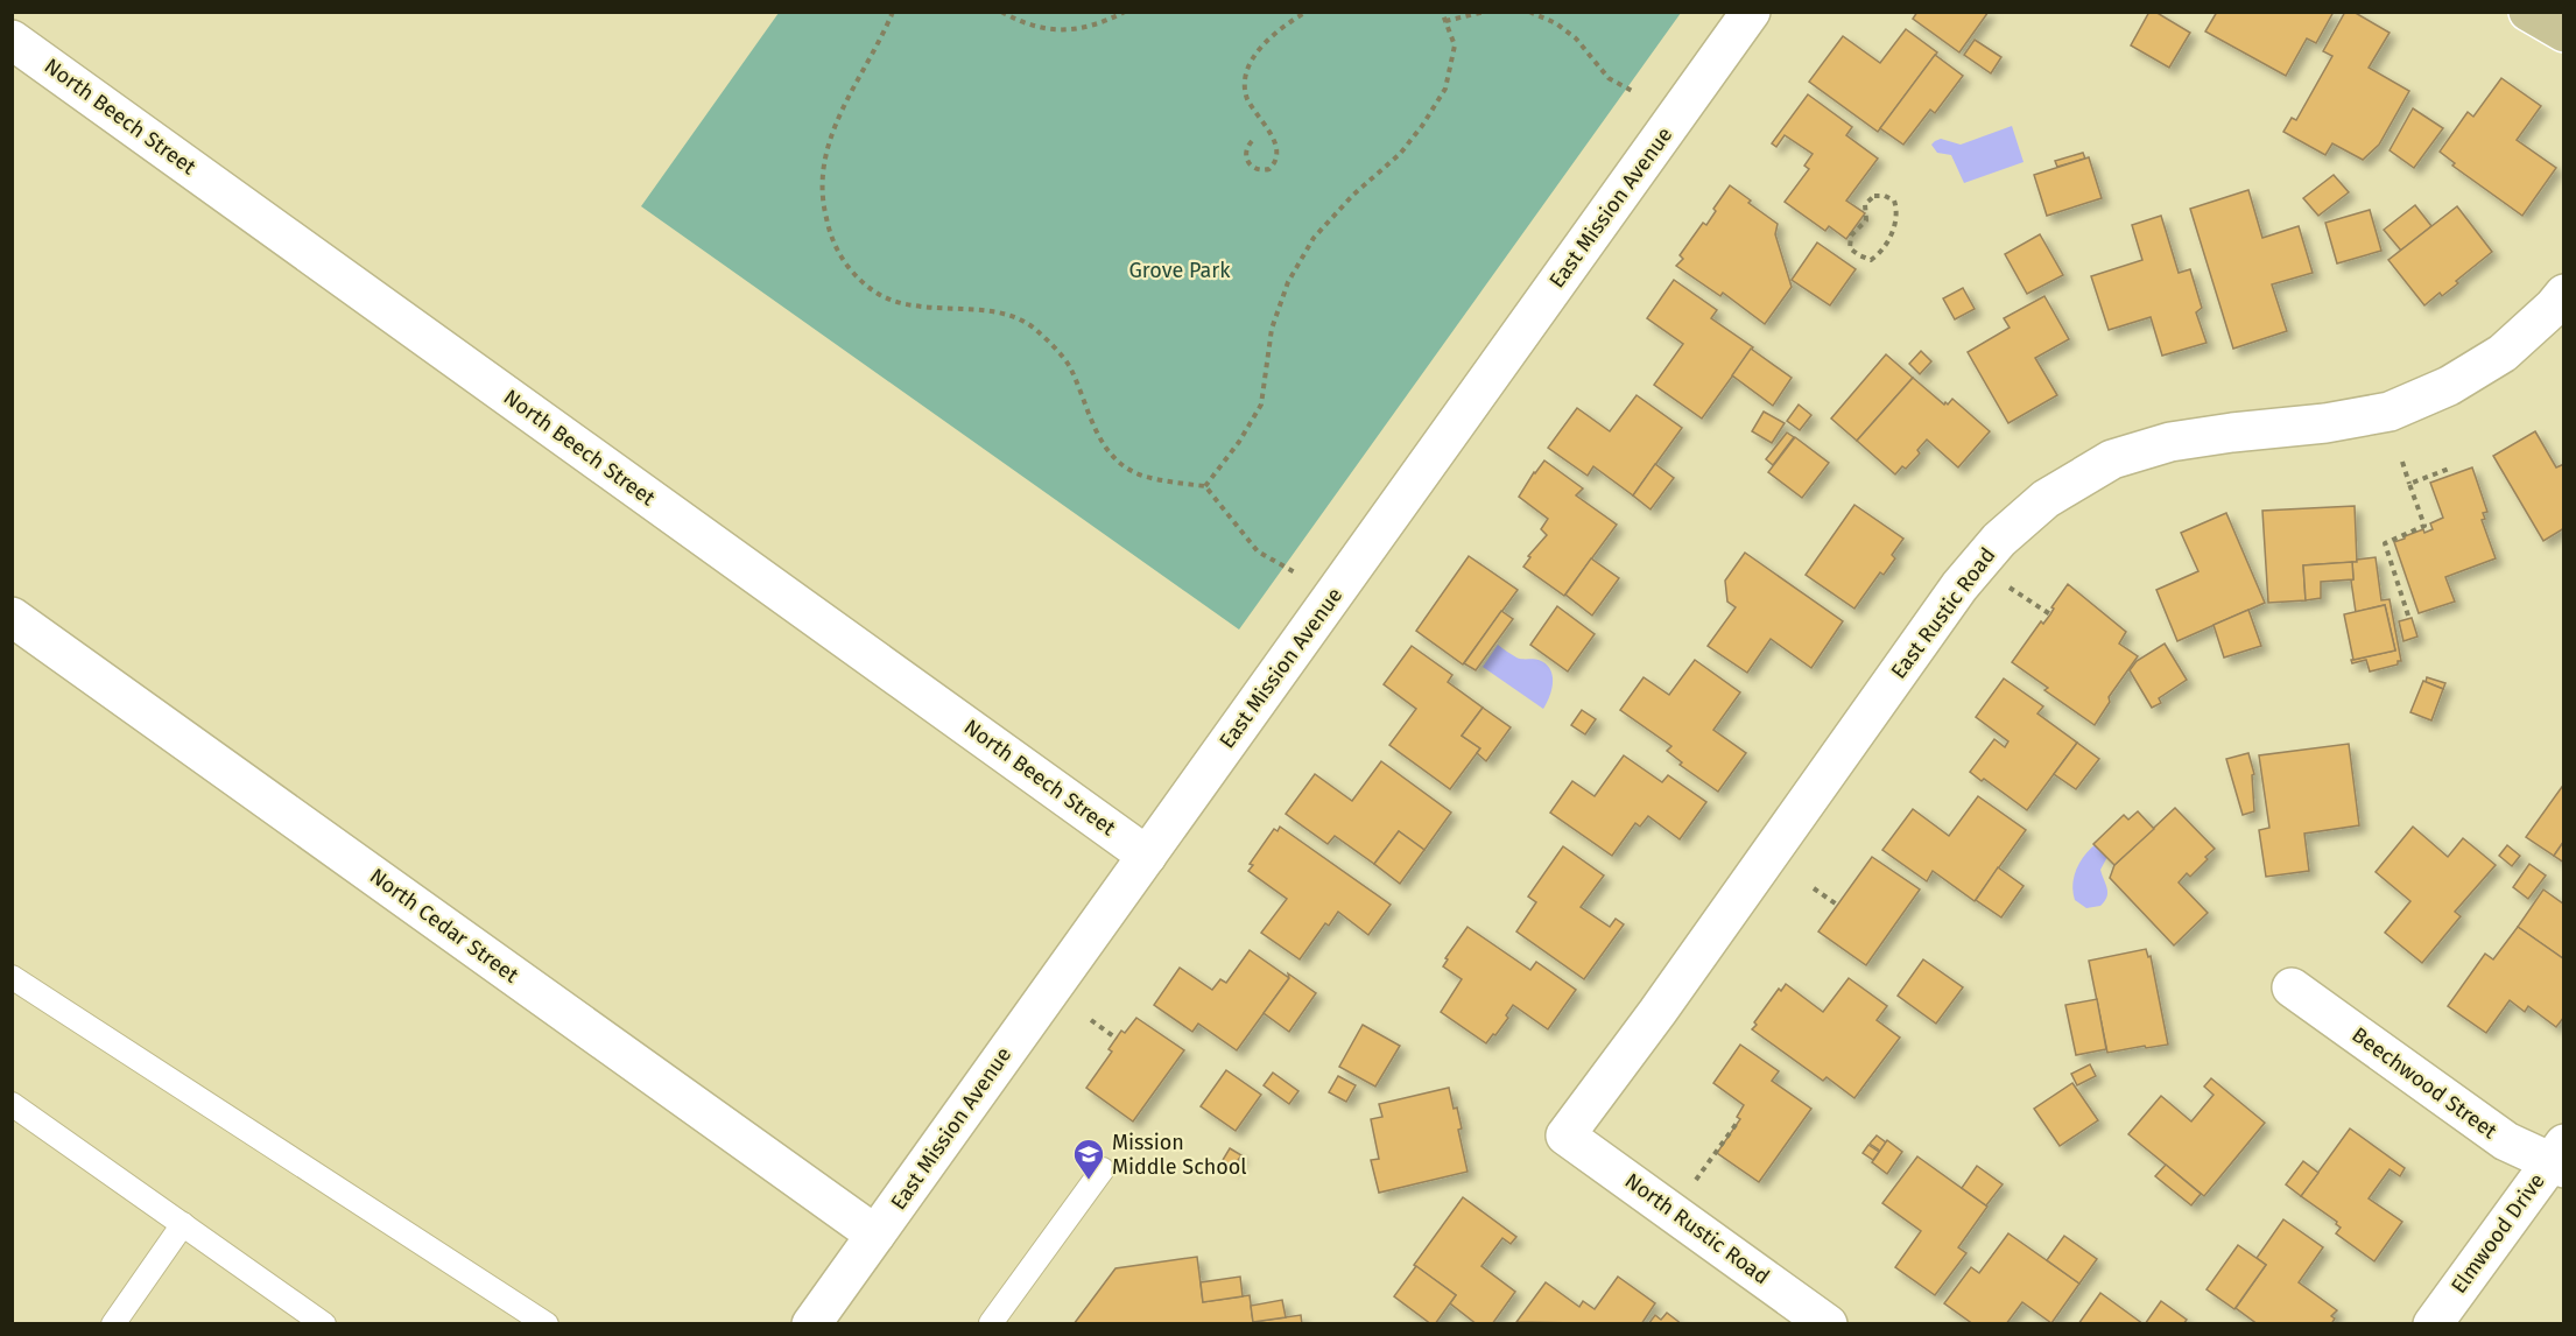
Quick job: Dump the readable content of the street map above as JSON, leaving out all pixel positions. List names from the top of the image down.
{
  "streets": {
    "street": [
      "North Beech Street",
      "East Mission Avenue",
      "East Rustic Road",
      "North Cedar Street",
      "Beechwood Street",
      "North Rustic Road",
      "Elmwood Drive"
    ]
  },
  "crossings": [
    ["North Beech Street", "East Mission Avenue"],
    ["East Mission Avenue", "North Cedar Street"],
    ["East Rustic Road", "North Rustic Road"],
    ["Beechwood Street", "Elmwood Drive"]
  ],
  "parks": ["Grove Park"],
  "places": {
    "school or university": ["Mission Middle School"]
  }
}
